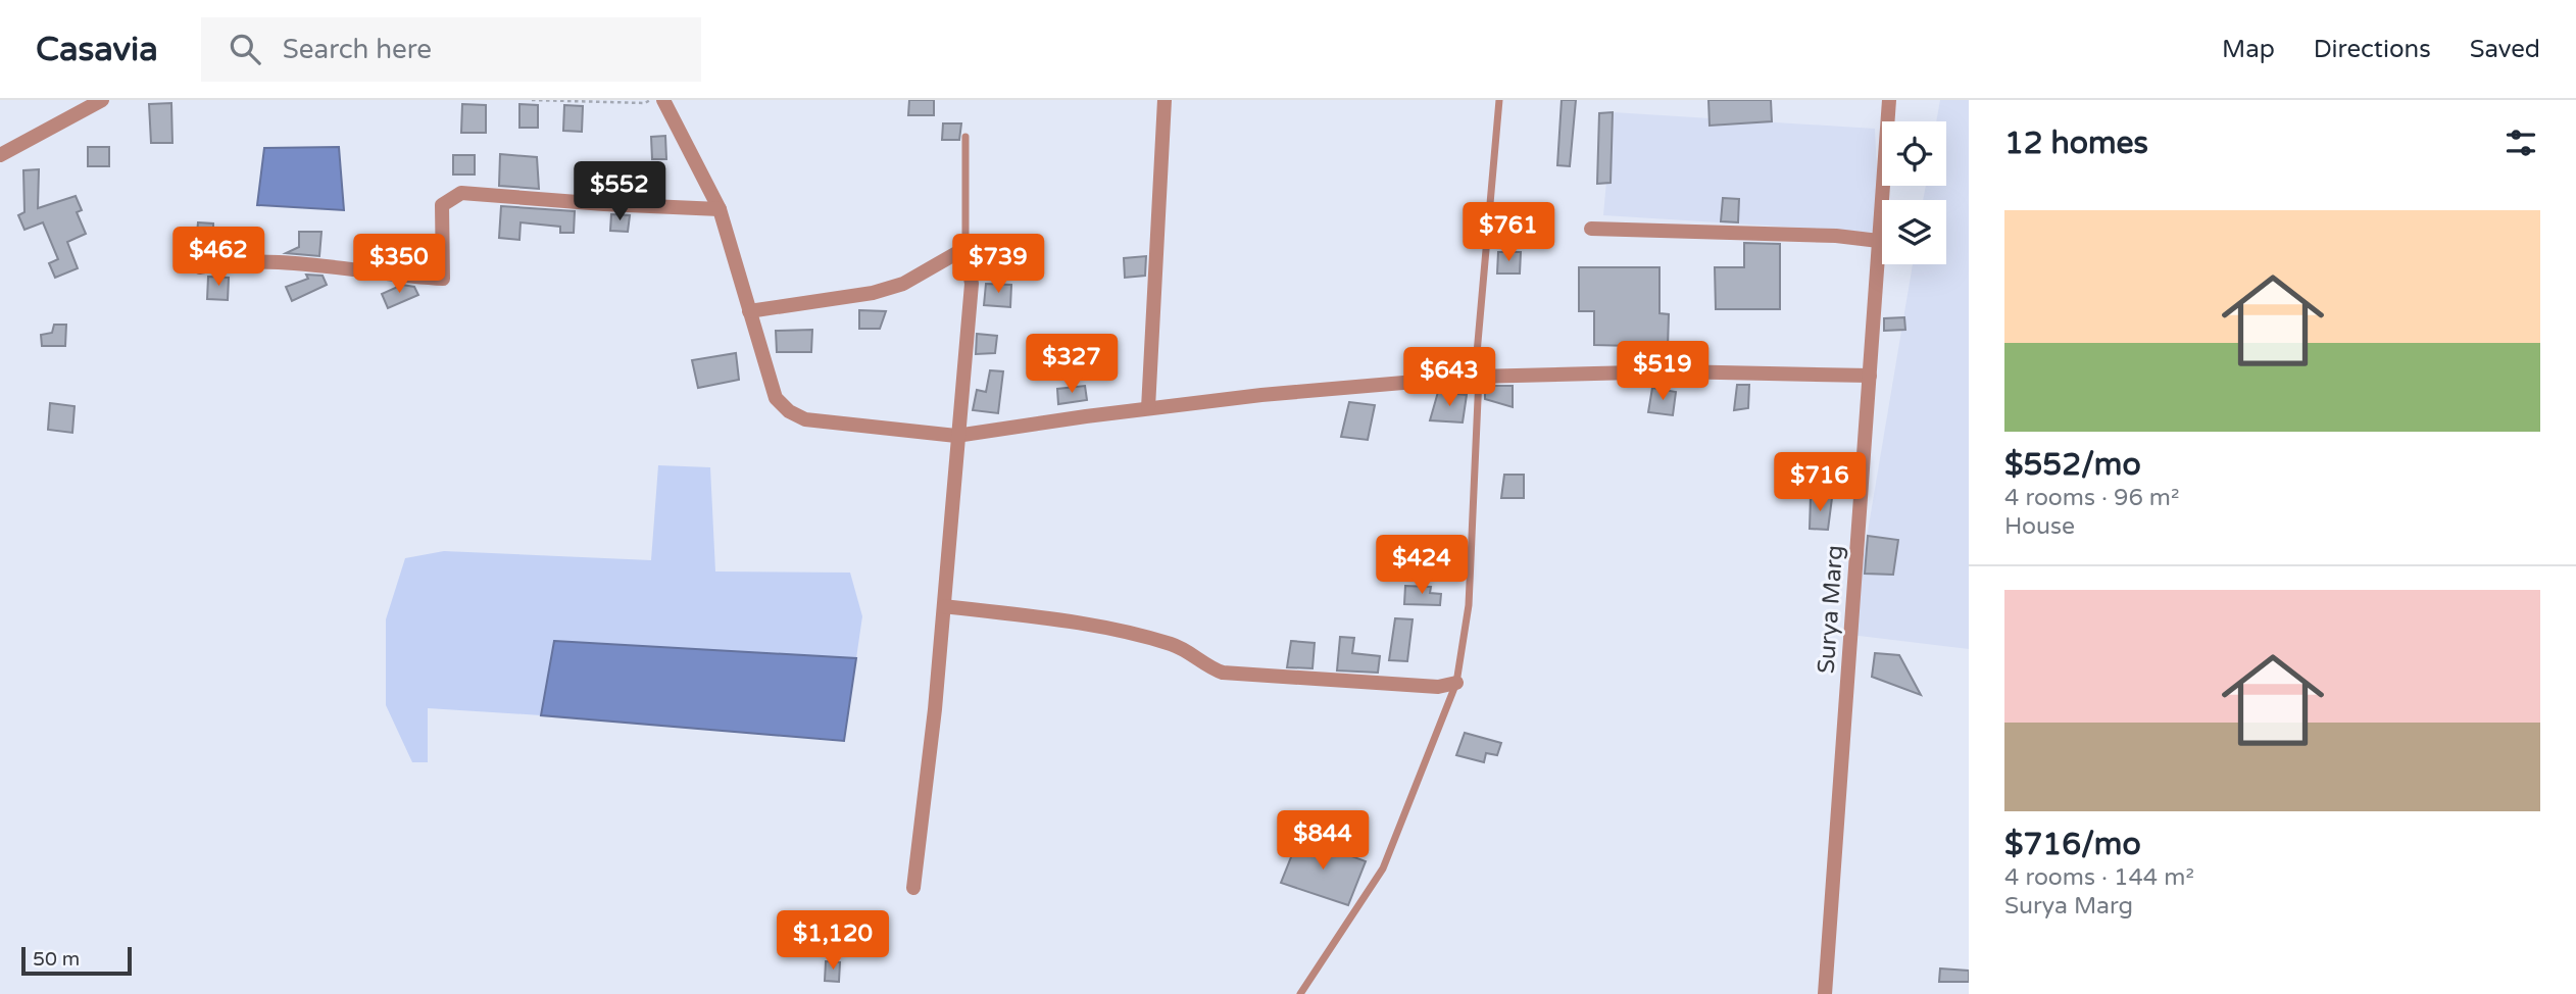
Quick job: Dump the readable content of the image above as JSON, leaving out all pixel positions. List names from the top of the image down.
{
  "streets": {
    "street": ["Surya Marg"]
  },
  "scale_bar": "50 m",
  "page": {
    "header": "Casavia",
    "search": "Search here",
    "nav": ["Map", "Directions", "Saved"],
    "heading": "12 homes",
    "price": [
      "$552",
      "$761",
      "$462",
      "$350",
      "$739",
      "$327",
      "$519",
      "$643",
      "$716",
      "$424",
      "$844",
      "$1,120"
    ],
    "list": [
      {
        "name": "$552/mo",
        "note": "4 rooms · 96 m² · House"
      },
      {
        "name": "$716/mo",
        "note": "4 rooms · 144 m² · Surya Marg"
      }
    ],
    "scale": "50 m"
  }
}
